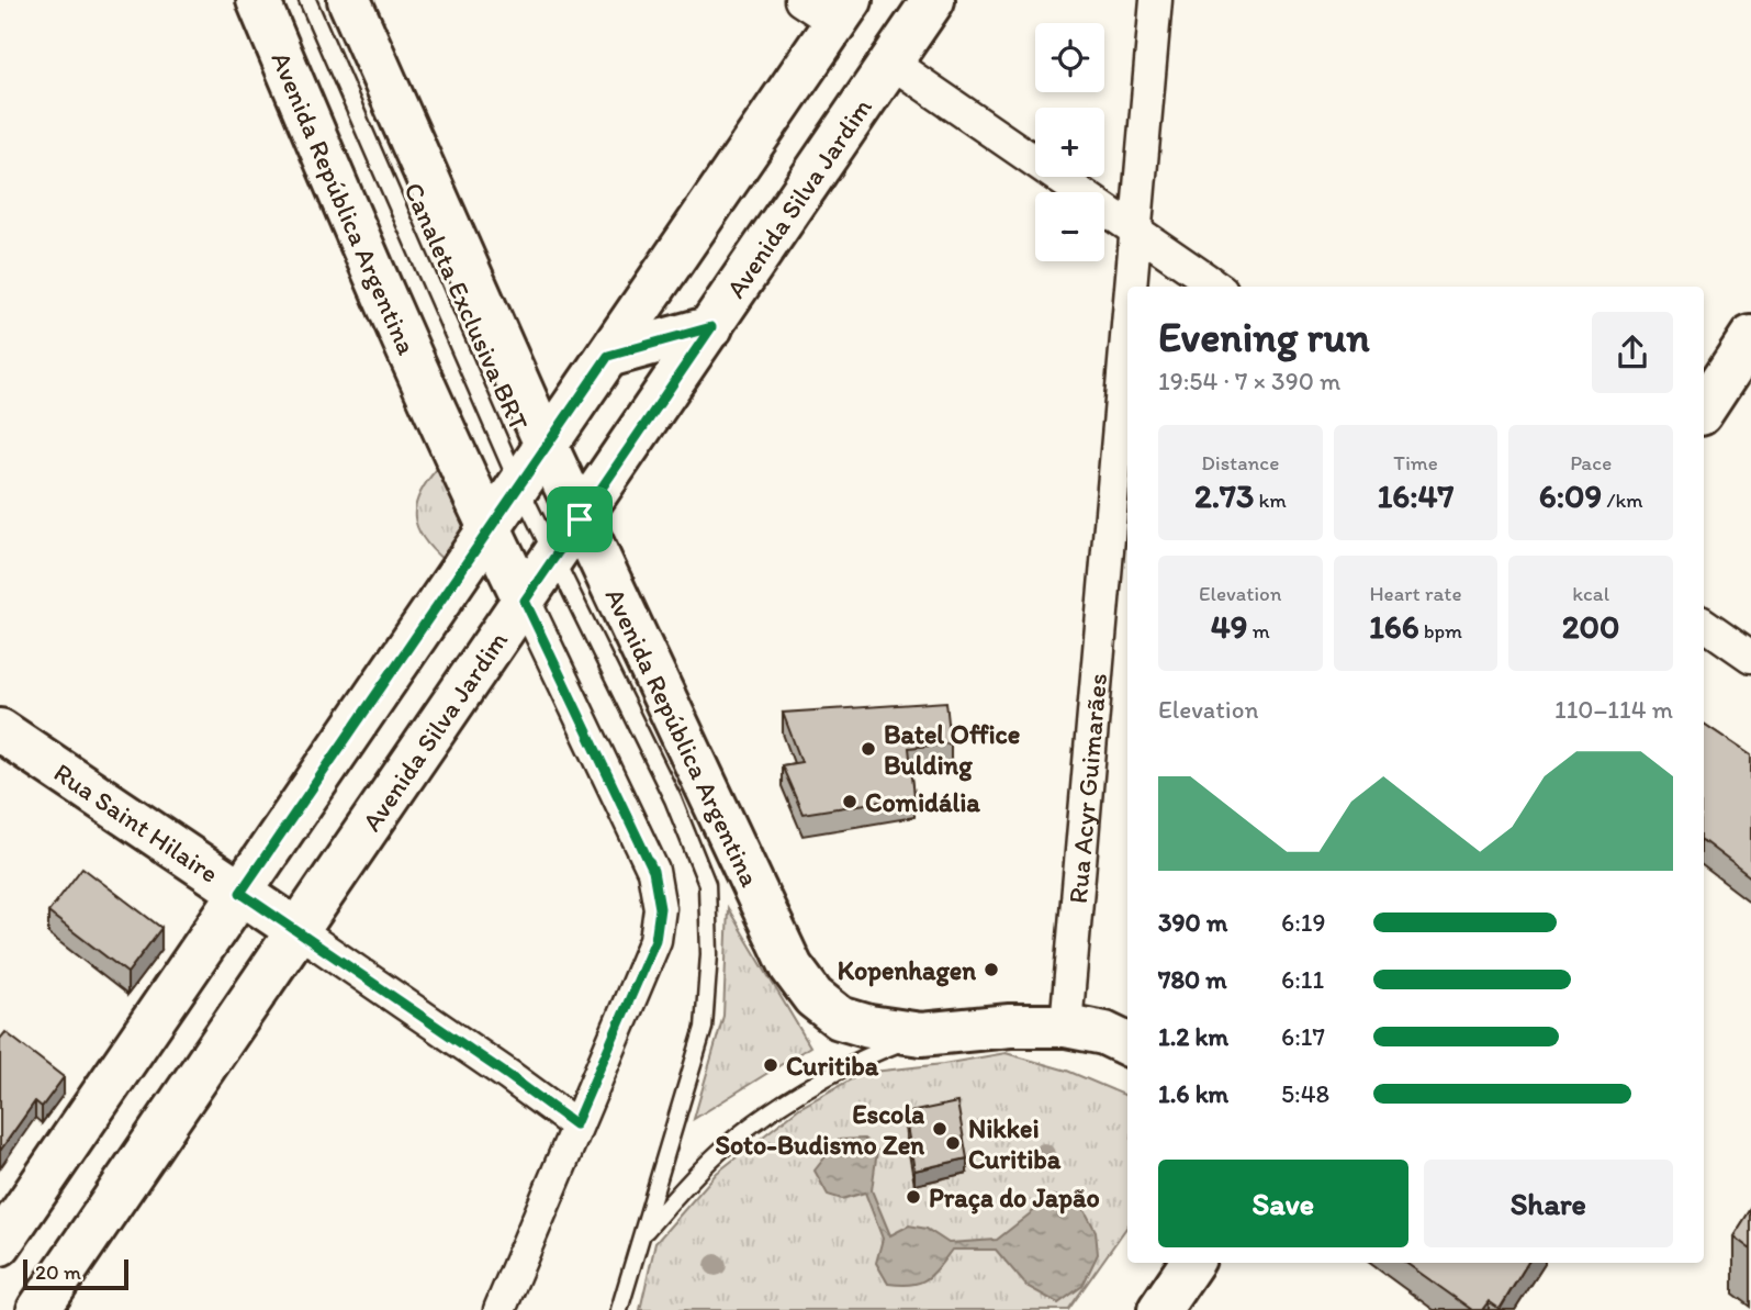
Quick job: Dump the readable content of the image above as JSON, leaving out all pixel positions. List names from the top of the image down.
{
  "streets": {
    "main road": ["Avenida Silva Jardim", "Avenida República Argentina", "Rua Saint Hilaire"],
    "street": ["Rua Acyr Guimarães"],
    "lane": ["Canaleta Exclusiva BRT"]
  },
  "crossings": [
    ["Avenida Silva Jardim", "Avenida República Argentina"],
    ["Avenida Silva Jardim", "Canaleta Exclusiva BRT"],
    ["Avenida Silva Jardim", "Rua Saint Hilaire"],
    ["Avenida República Argentina", "Canaleta Exclusiva BRT"],
    ["Avenida República Argentina", "Rua Acyr Guimarães"],
    ["Avenida República Argentina", "Rua Saint Hilaire"]
  ],
  "places": [
    "Batel Office Bulding",
    "Comidália",
    "Kopenhagen",
    "Curitiba",
    "Escola Soto-Budismo Zen",
    "Nikkei Curitiba",
    "Praça do Japão"
  ],
  "scale_bar": "20 m",
  "page": {
    "map_buttons": ["+", "−"],
    "heading": ["Evening run", "19:54 · 7 × 390 m"],
    "stats": [
      ["Distance", "2.73 km"],
      ["Time", "16:47"],
      ["Pace", "6:09 /km"],
      ["Elevation", "49 m"],
      ["Heart rate", "166 bpm"],
      ["kcal", "200"]
    ],
    "chart": ["Elevation", "110–114 m"],
    "list": [
      {
        "name": "390 m",
        "note": "6:19"
      },
      {
        "name": "780 m",
        "note": "6:11"
      },
      {
        "name": "1.2 km",
        "note": "6:17"
      },
      {
        "name": "1.6 km",
        "note": "5:48"
      }
    ],
    "buttons": ["Save", "Share"],
    "scale": "20 m"
  }
}
